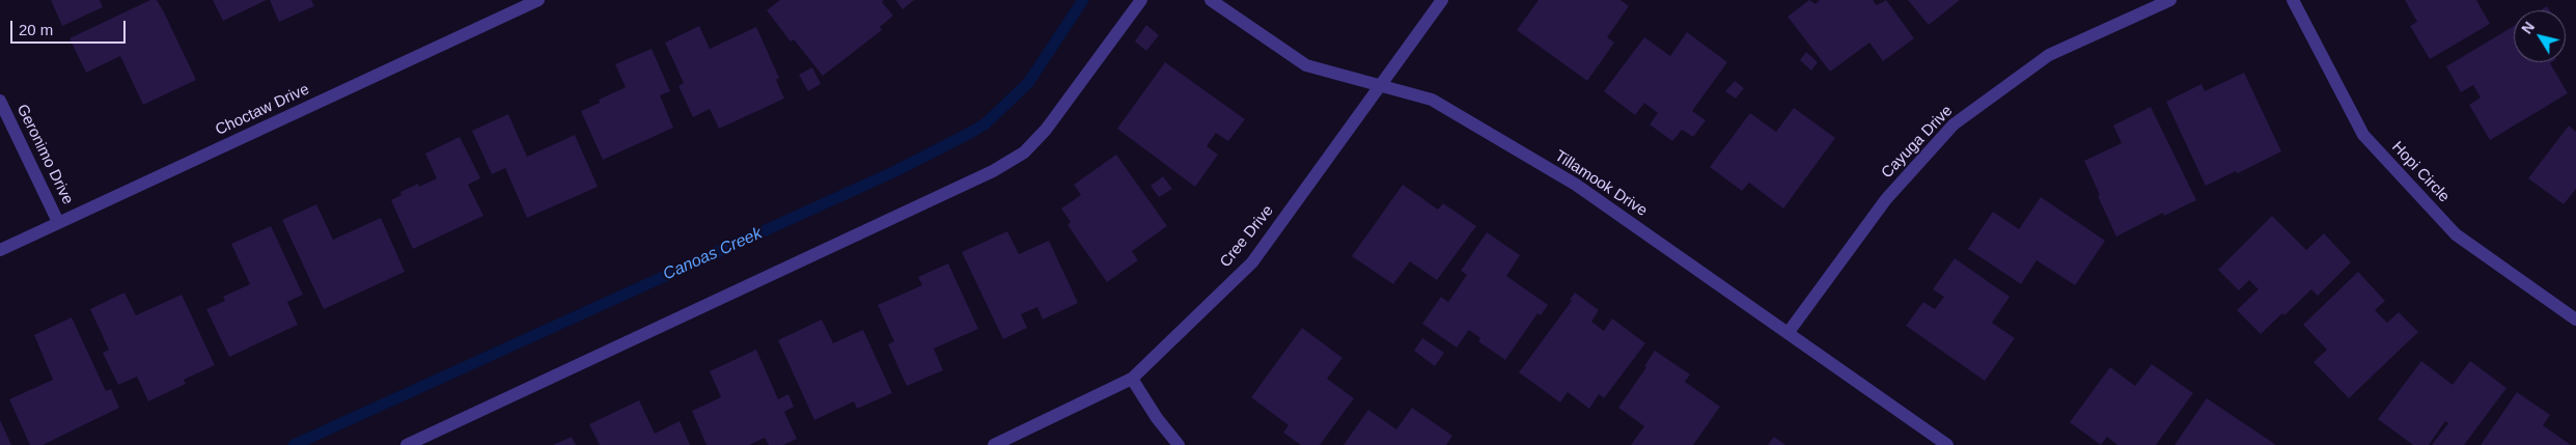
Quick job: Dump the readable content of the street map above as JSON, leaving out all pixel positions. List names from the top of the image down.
{
  "streets": {
    "street": [
      "Choctaw Drive",
      "Cayuga Drive",
      "Geronimo Drive",
      "Hopi Circle",
      "Tillamook Drive",
      "Cree Drive"
    ]
  },
  "crossings": [
    ["Choctaw Drive", "Geronimo Drive"],
    ["Cayuga Drive", "Tillamook Drive"],
    ["Tillamook Drive", "Cree Drive"]
  ],
  "water": ["Canoas Creek"],
  "scale_bar": "20 m",
  "north": "top left"
}
